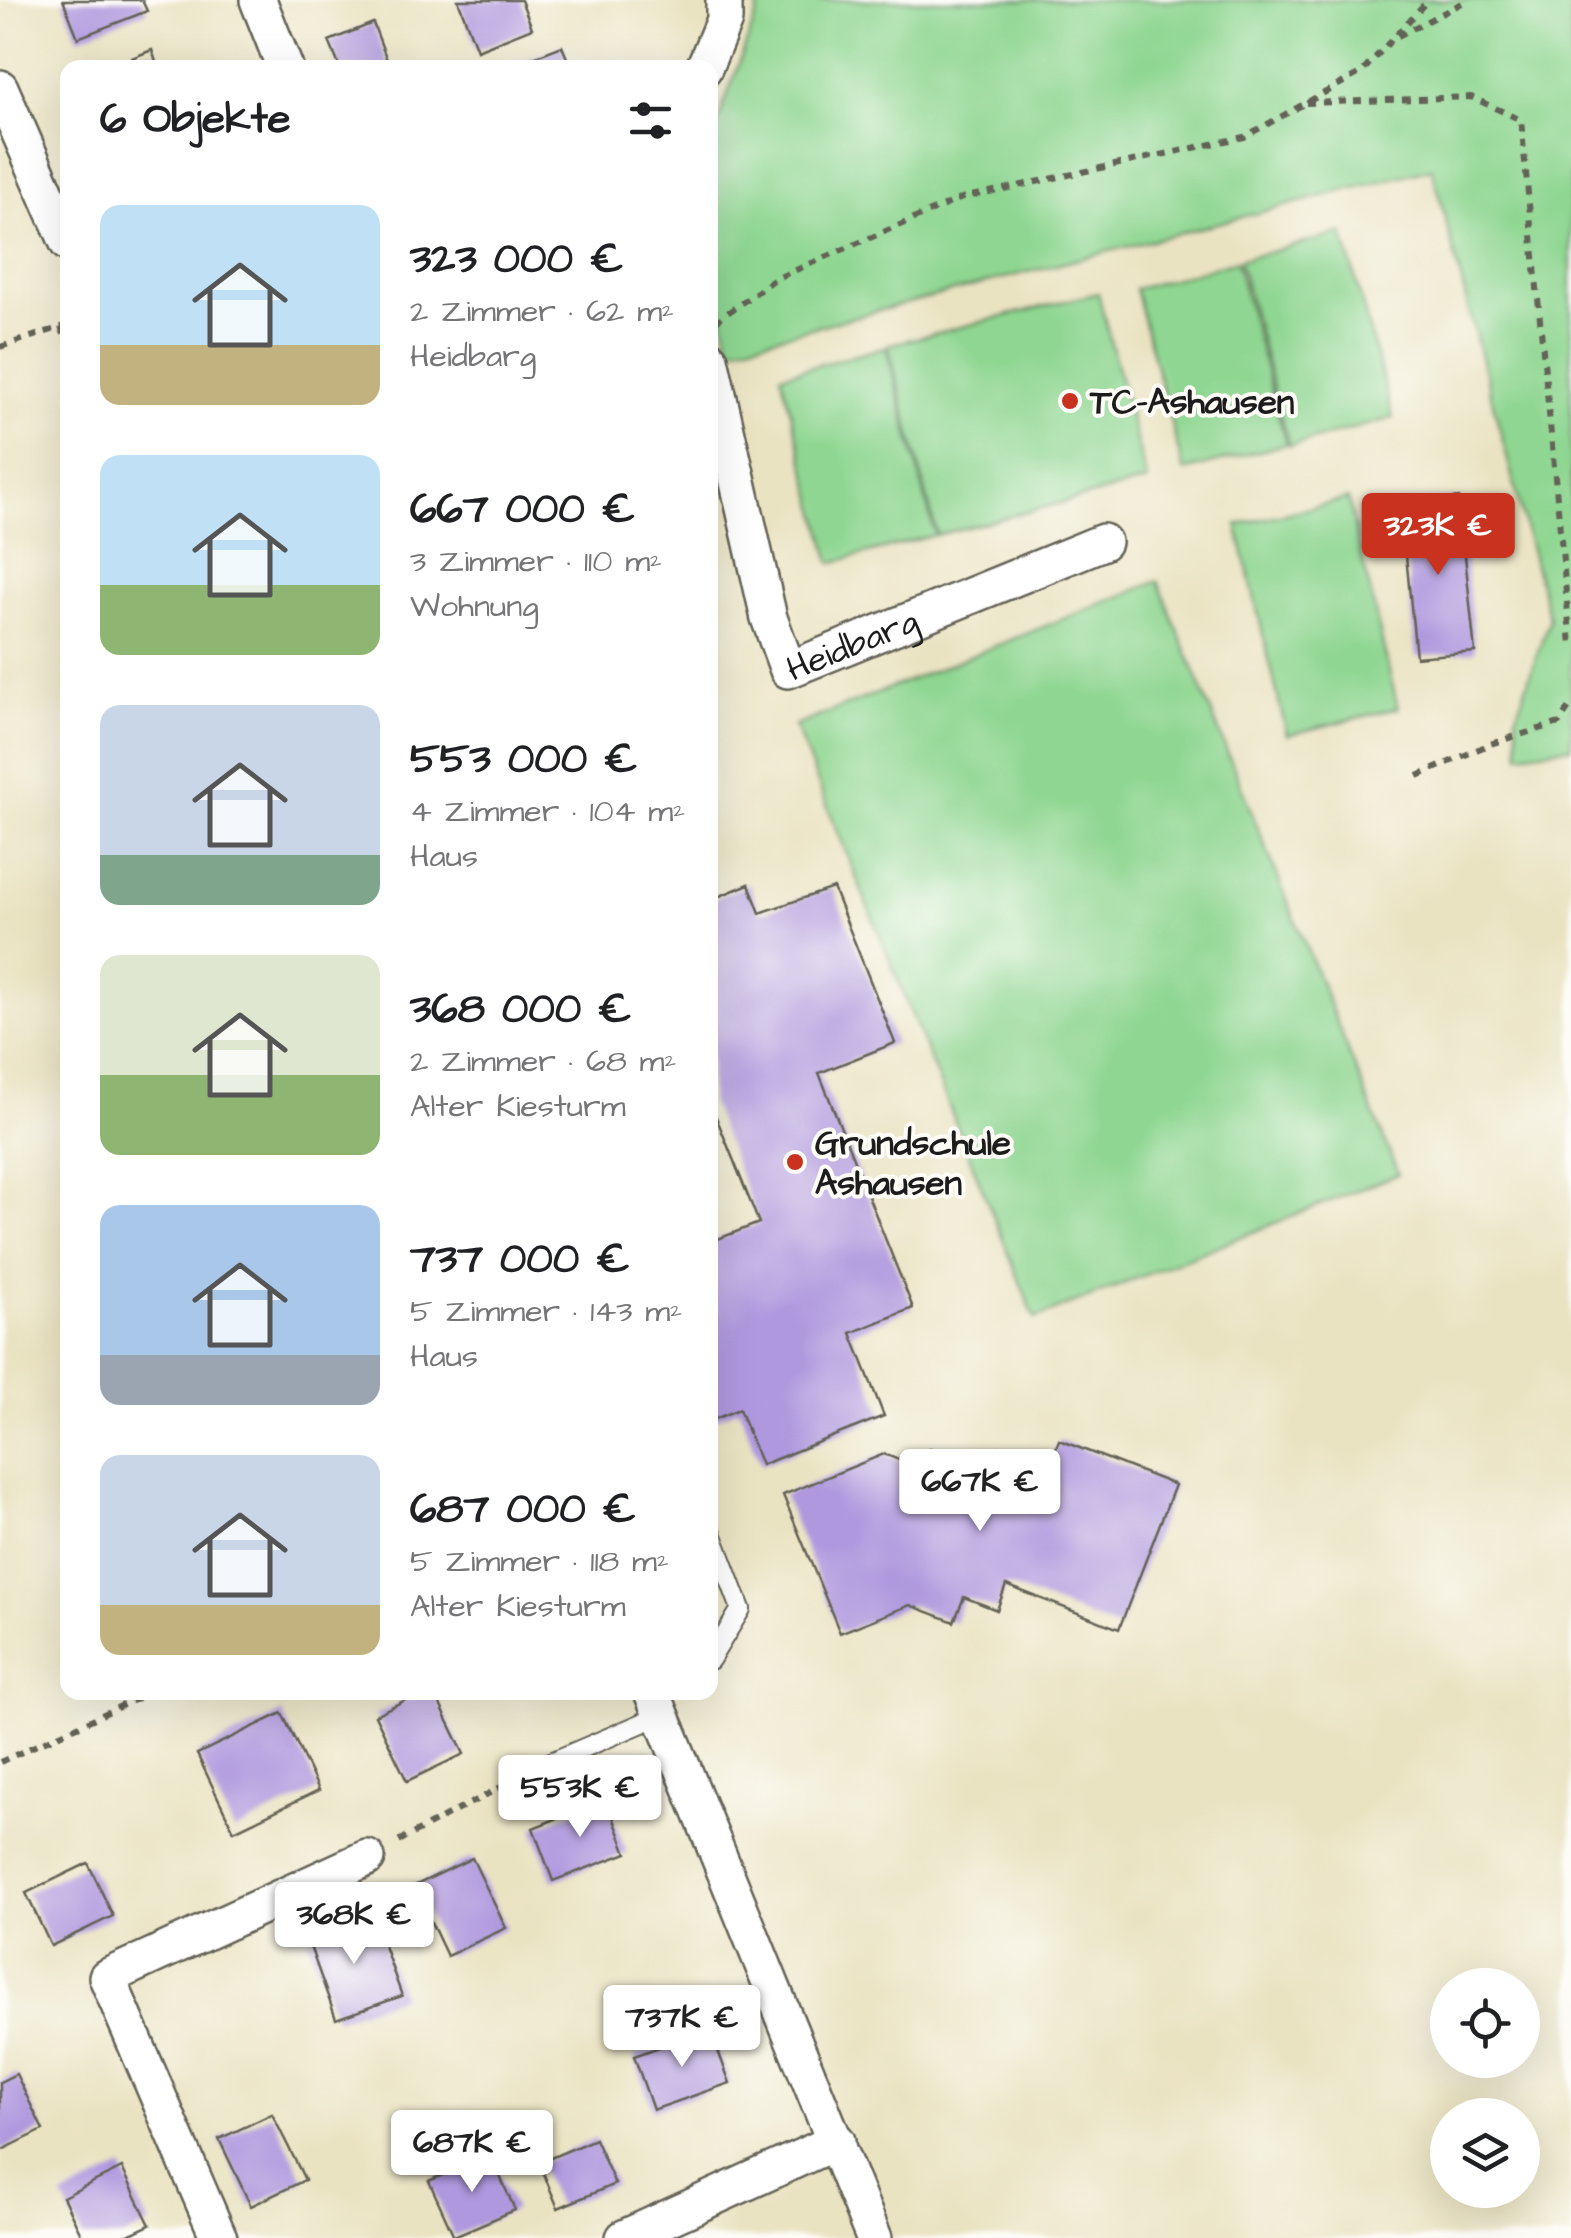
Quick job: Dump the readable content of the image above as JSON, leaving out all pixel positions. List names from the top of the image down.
{
  "streets": {
    "street": ["Heidbarg"]
  },
  "places": ["TC-Ashausen", "Grundschule Ashausen"],
  "page": {
    "heading": "6 Objekte",
    "list": [
      {
        "name": "323 000 €",
        "note": "2 Zimmer · 62 m² · Heidbarg"
      },
      {
        "name": "667 000 €",
        "note": "3 Zimmer · 110 m² · Wohnung"
      },
      {
        "name": "553 000 €",
        "note": "4 Zimmer · 104 m² · Haus"
      },
      {
        "name": "368 000 €",
        "note": "2 Zimmer · 68 m² · Alter Kiesturm"
      },
      {
        "name": "737 000 €",
        "note": "5 Zimmer · 143 m² · Haus"
      },
      {
        "name": "687 000 €",
        "note": "5 Zimmer · 118 m² · Alter Kiesturm"
      }
    ],
    "price": [
      "323K €",
      "667K €",
      "553K €",
      "368K €",
      "737K €",
      "687K €"
    ]
  }
}
